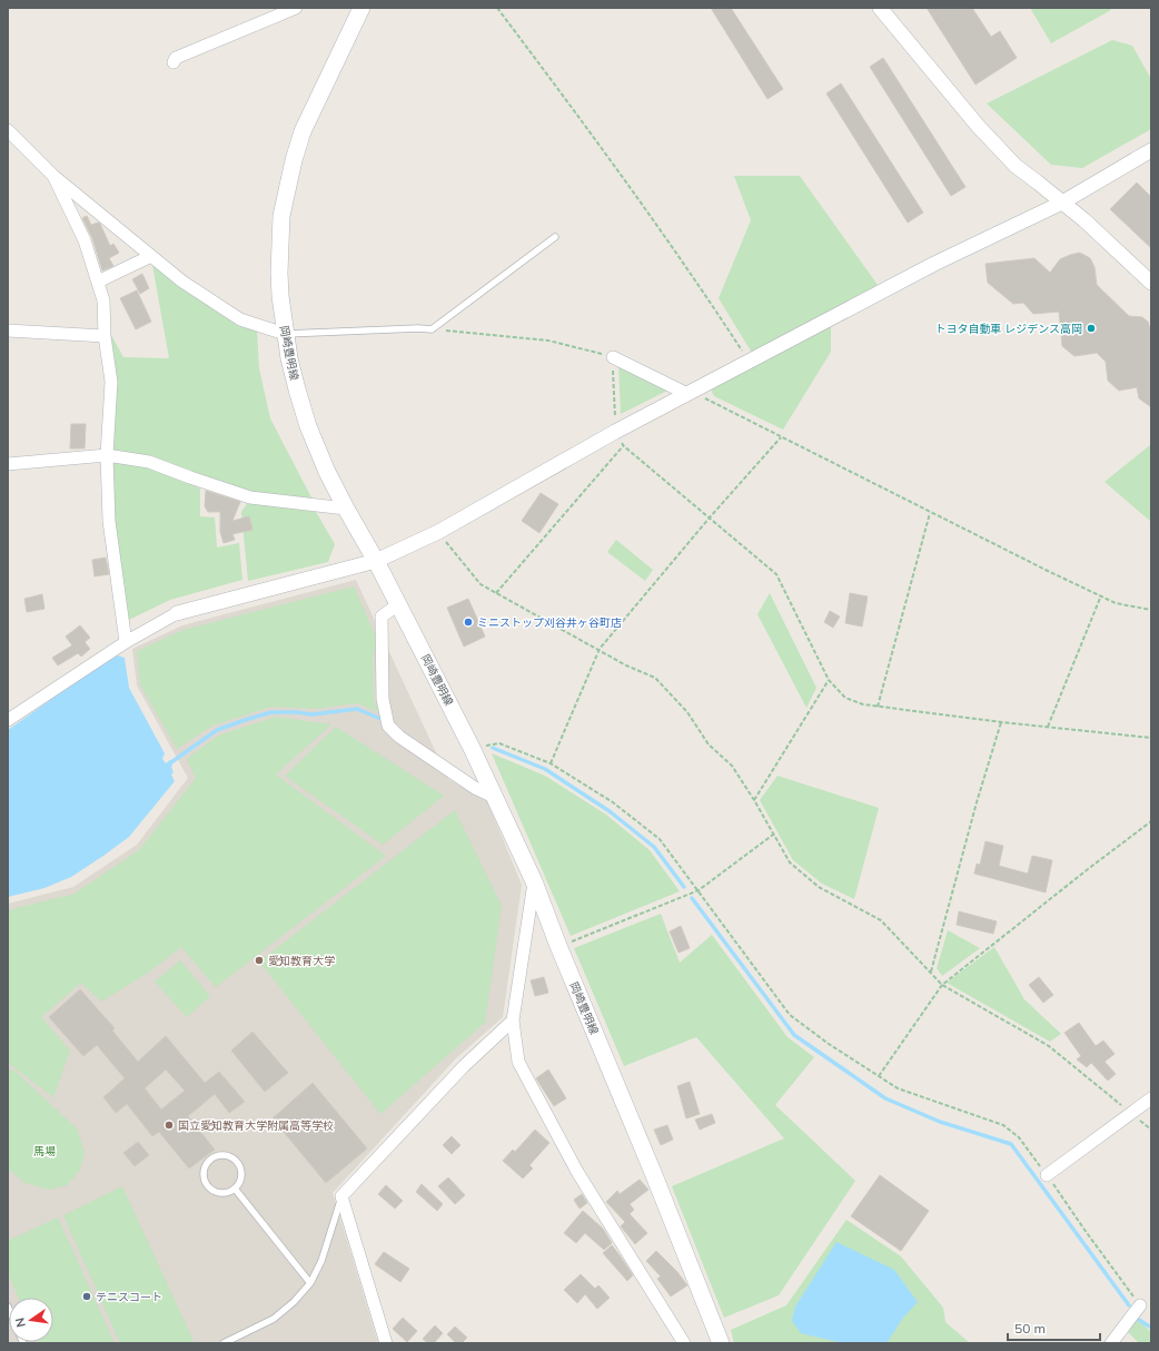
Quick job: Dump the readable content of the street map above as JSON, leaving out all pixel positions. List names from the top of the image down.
{
  "streets": {
    "main road": ["岡崎豊明線"]
  },
  "parks": ["馬場"],
  "places": [
    "トヨタ自動車 レジデンス高岡",
    "ミニストップ刈谷井ヶ谷町店",
    "愛知教育大学",
    "国立愛知教育大学附属高等学校",
    "テニスコート"
  ],
  "scale_bar": "50 m",
  "north": "left"
}
